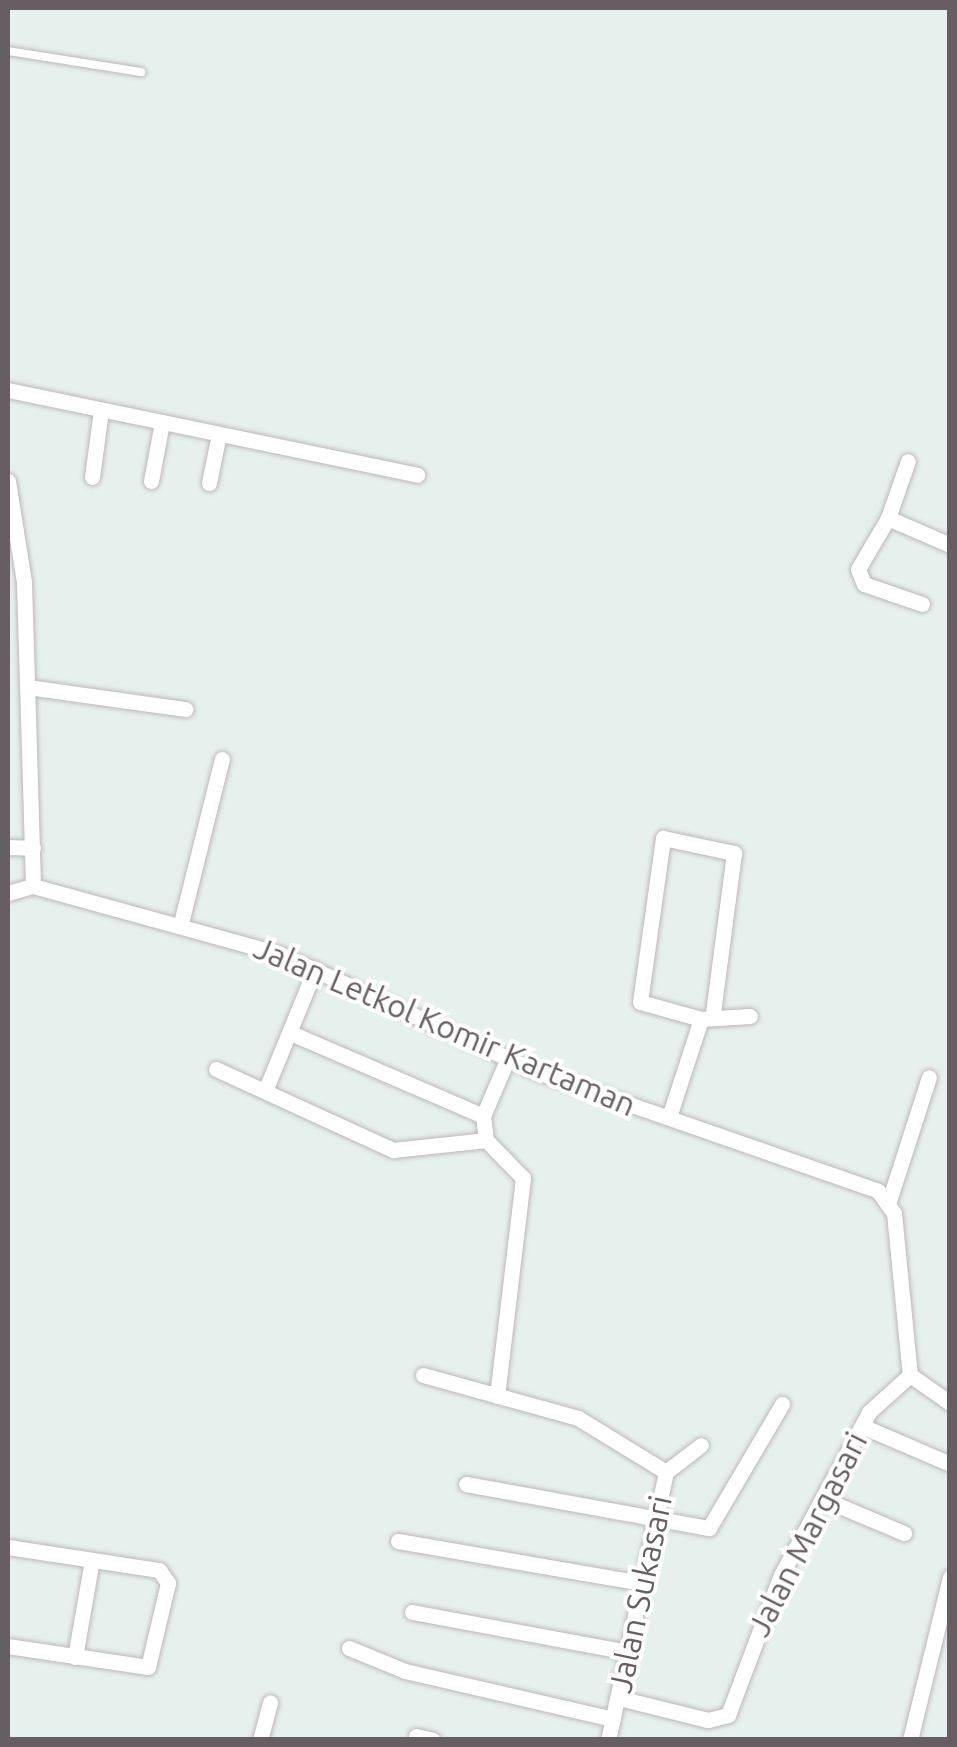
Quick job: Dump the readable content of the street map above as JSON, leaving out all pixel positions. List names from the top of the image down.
{
  "streets": {
    "street": ["Jalan Letkol Komir Kartaman", "Jalan Margasari", "Jalan Sukasari"]
  },
  "crossings": [
    ["Jalan Margasari", "Jalan Sukasari"]
  ]
}
